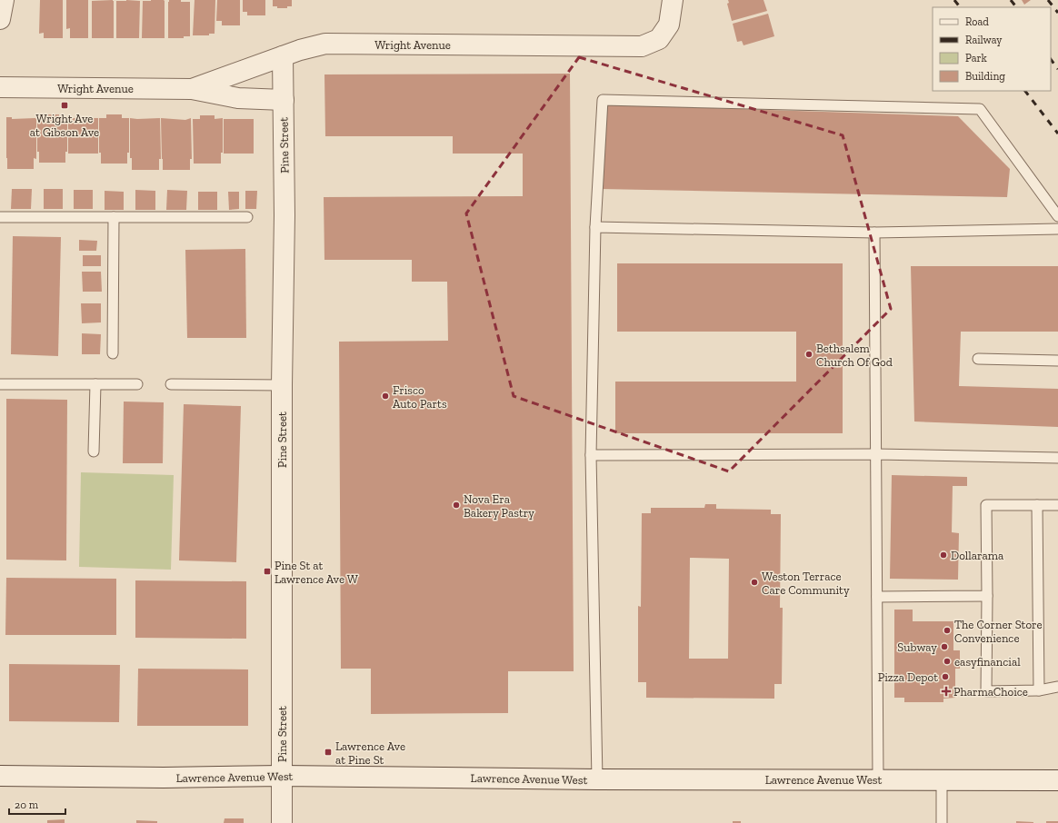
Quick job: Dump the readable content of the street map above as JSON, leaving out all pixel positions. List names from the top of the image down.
{
  "streets": {
    "street": ["Wright Avenue", "Pine Street", "Lawrence Avenue West"]
  },
  "crossings": [
    ["Wright Avenue", "Pine Street"],
    ["Pine Street", "Lawrence Avenue West"]
  ],
  "places": {
    "transit": ["Wright Ave at Gibson Ave", "Pine St at Lawrence Ave W", "Lawrence Ave at Pine St"],
    "other": [
      "Bethsalem Church Of God",
      "Frisco Auto Parts",
      "Nova Era Bakery Pastry",
      "Dollarama",
      "Weston Terrace Care Community",
      "The Corner Store Convenience",
      "Subway",
      "easyfinancial",
      "Pizza Depot"
    ],
    "health": ["PharmaChoice"]
  },
  "legend": [
    "Road",
    "Railway",
    "Park",
    "Building"
  ],
  "scale_bar": "20 m"
}
